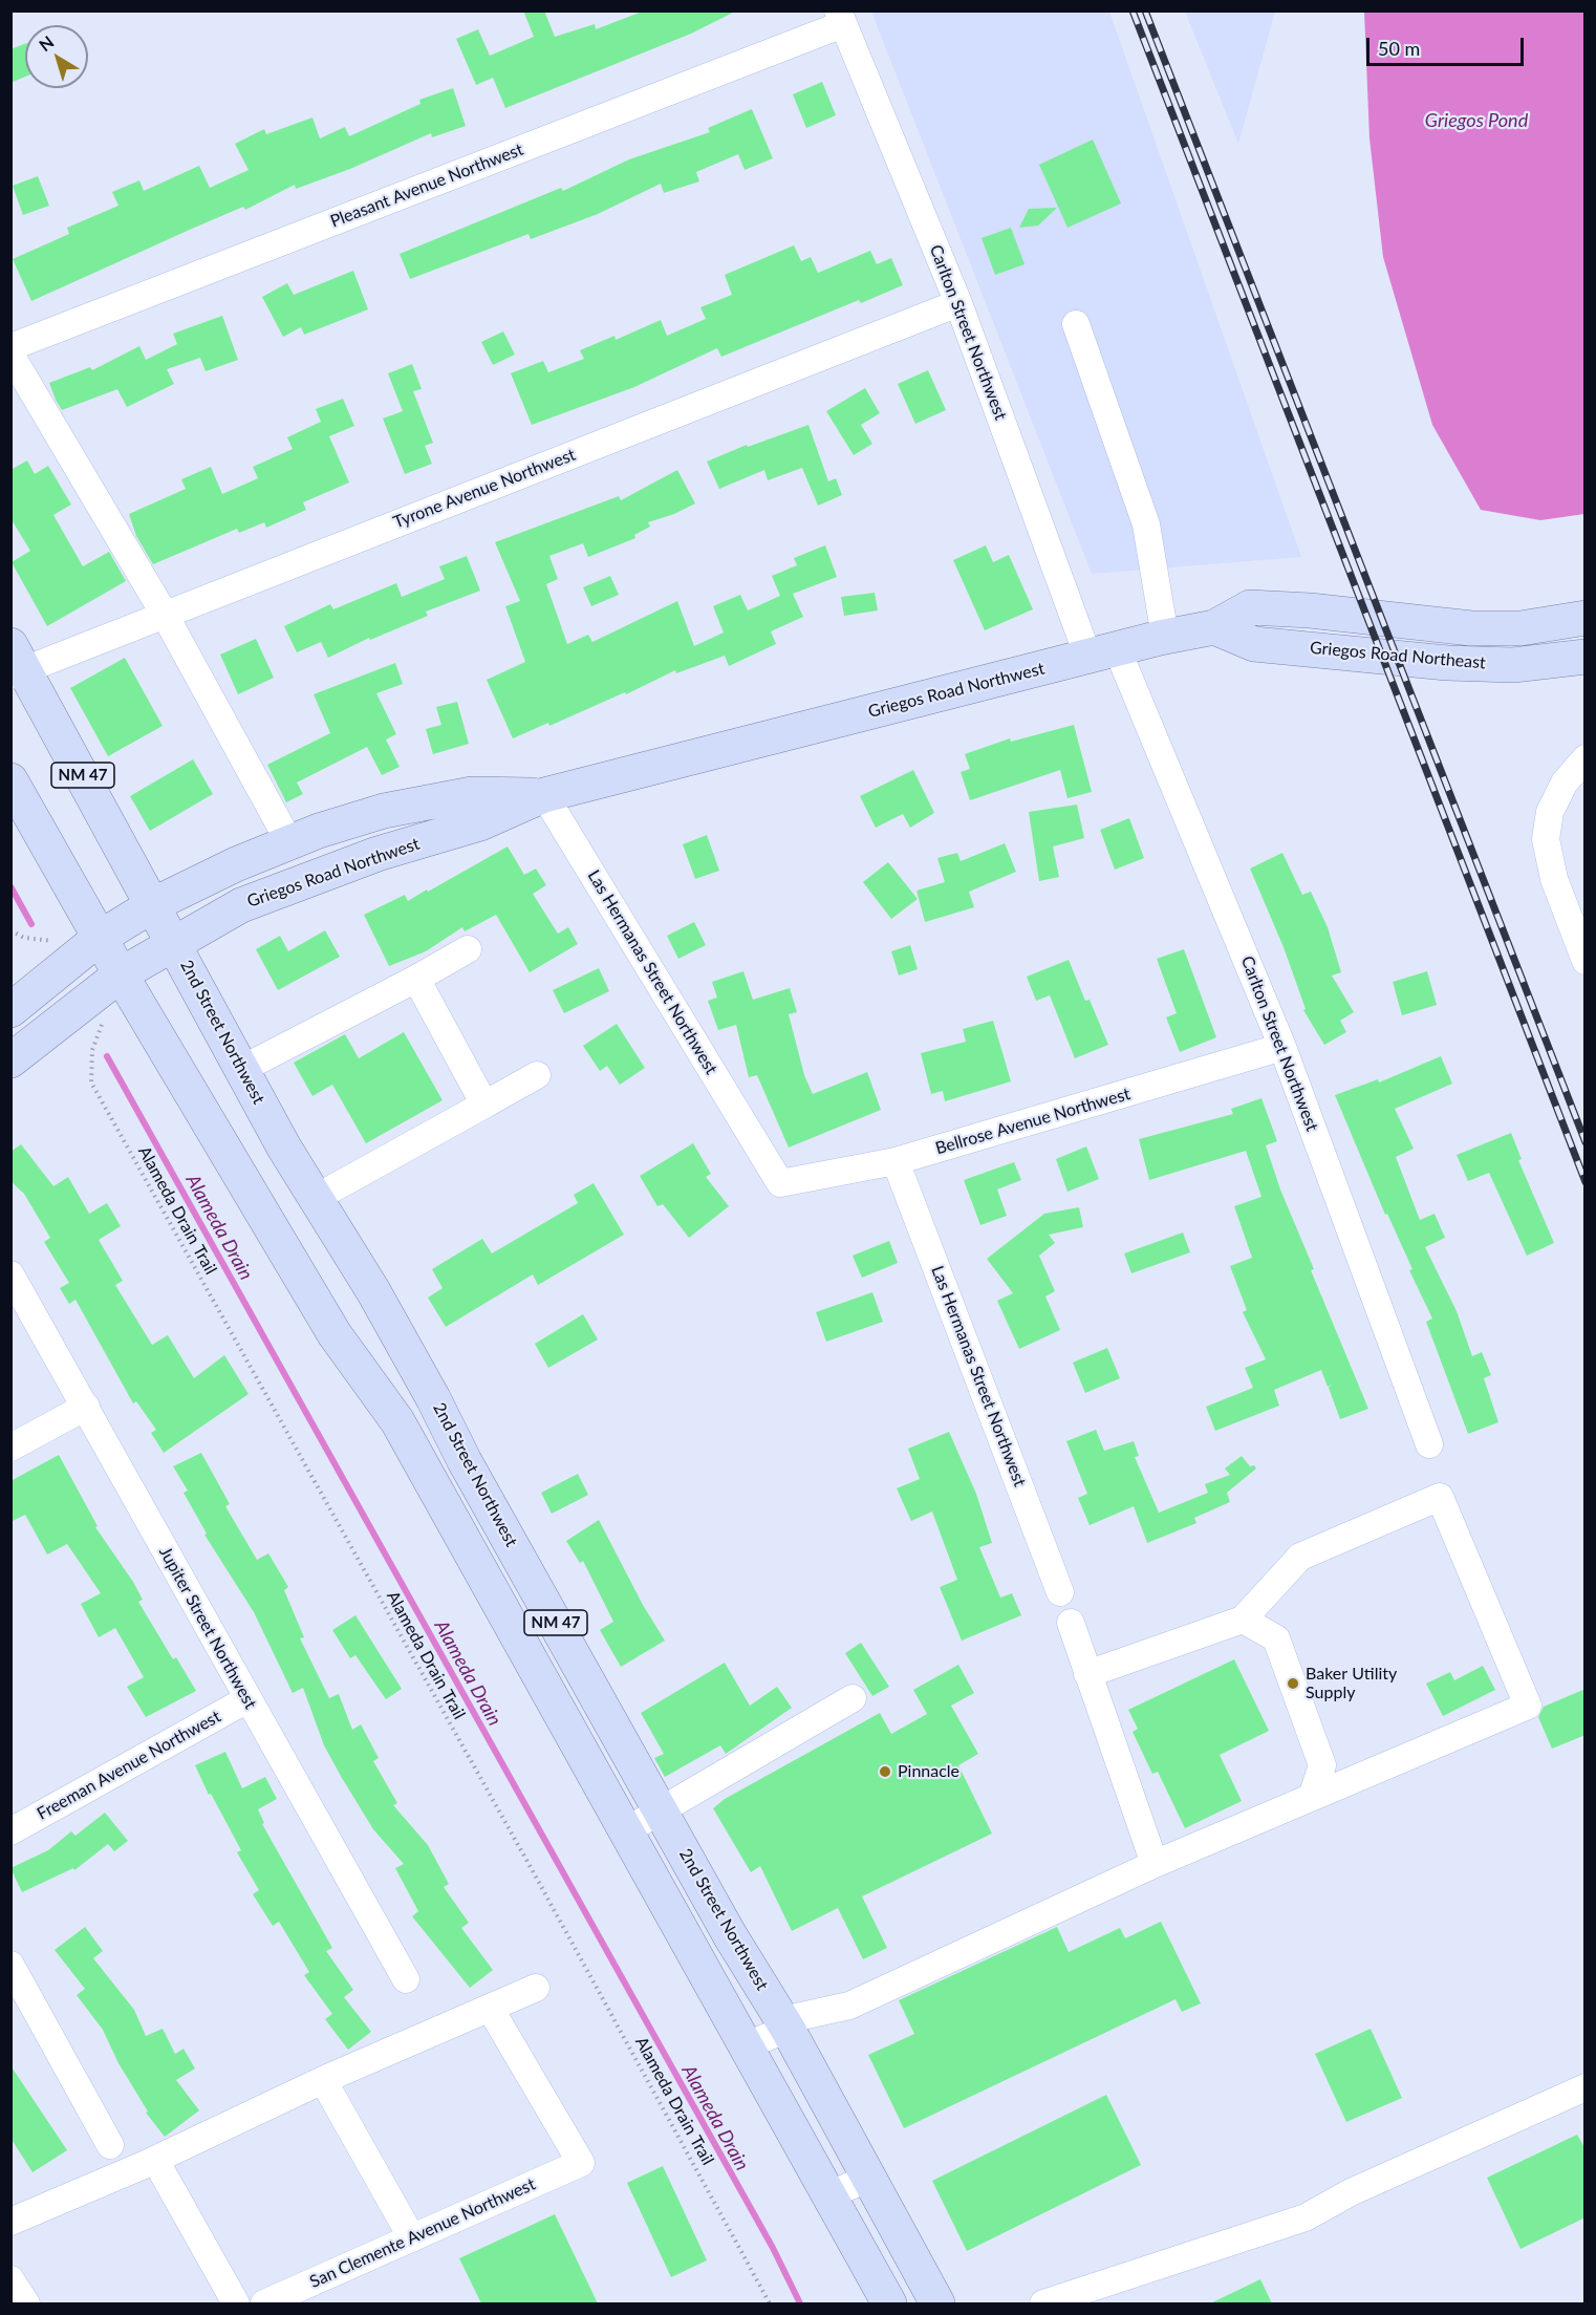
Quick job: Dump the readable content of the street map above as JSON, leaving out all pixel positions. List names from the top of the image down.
{
  "streets": {
    "main road": [
      "Griegos Road Northeast",
      "Griegos Road Northwest",
      "NM 47",
      "2nd Street Northwest"
    ],
    "street": [
      "Pleasant Avenue Northwest",
      "Carlton Street Northwest",
      "Tyrone Avenue Northwest",
      "Las Hermanas Street Northwest",
      "Bellrose Avenue Northwest",
      "Jupiter Street Northwest",
      "Freeman Avenue Northwest",
      "San Clemente Avenue Northwest"
    ],
    "path": ["Alameda Drain Trail"]
  },
  "crossings": [
    ["Pleasant Avenue Northwest", "Carlton Street Northwest"],
    ["Carlton Street Northwest", "Tyrone Avenue Northwest"],
    ["Carlton Street Northwest", "Griegos Road Northwest"],
    ["Carlton Street Northwest", "Bellrose Avenue Northwest"],
    ["Tyrone Avenue Northwest", "2nd Street Northwest"],
    ["Griegos Road Northeast", "Griegos Road Northwest"],
    ["Griegos Road Northwest", "NM 47"],
    ["Griegos Road Northwest", "Las Hermanas Street Northwest"],
    ["Griegos Road Northwest", "2nd Street Northwest"],
    ["Las Hermanas Street Northwest", "Bellrose Avenue Northwest"],
    ["Jupiter Street Northwest", "Freeman Avenue Northwest"]
  ],
  "water": ["Griegos Pond", "Alameda Drain"],
  "places": ["Baker Utility Supply", "Pinnacle"],
  "scale_bar": "50 m",
  "north": "top left"
}
